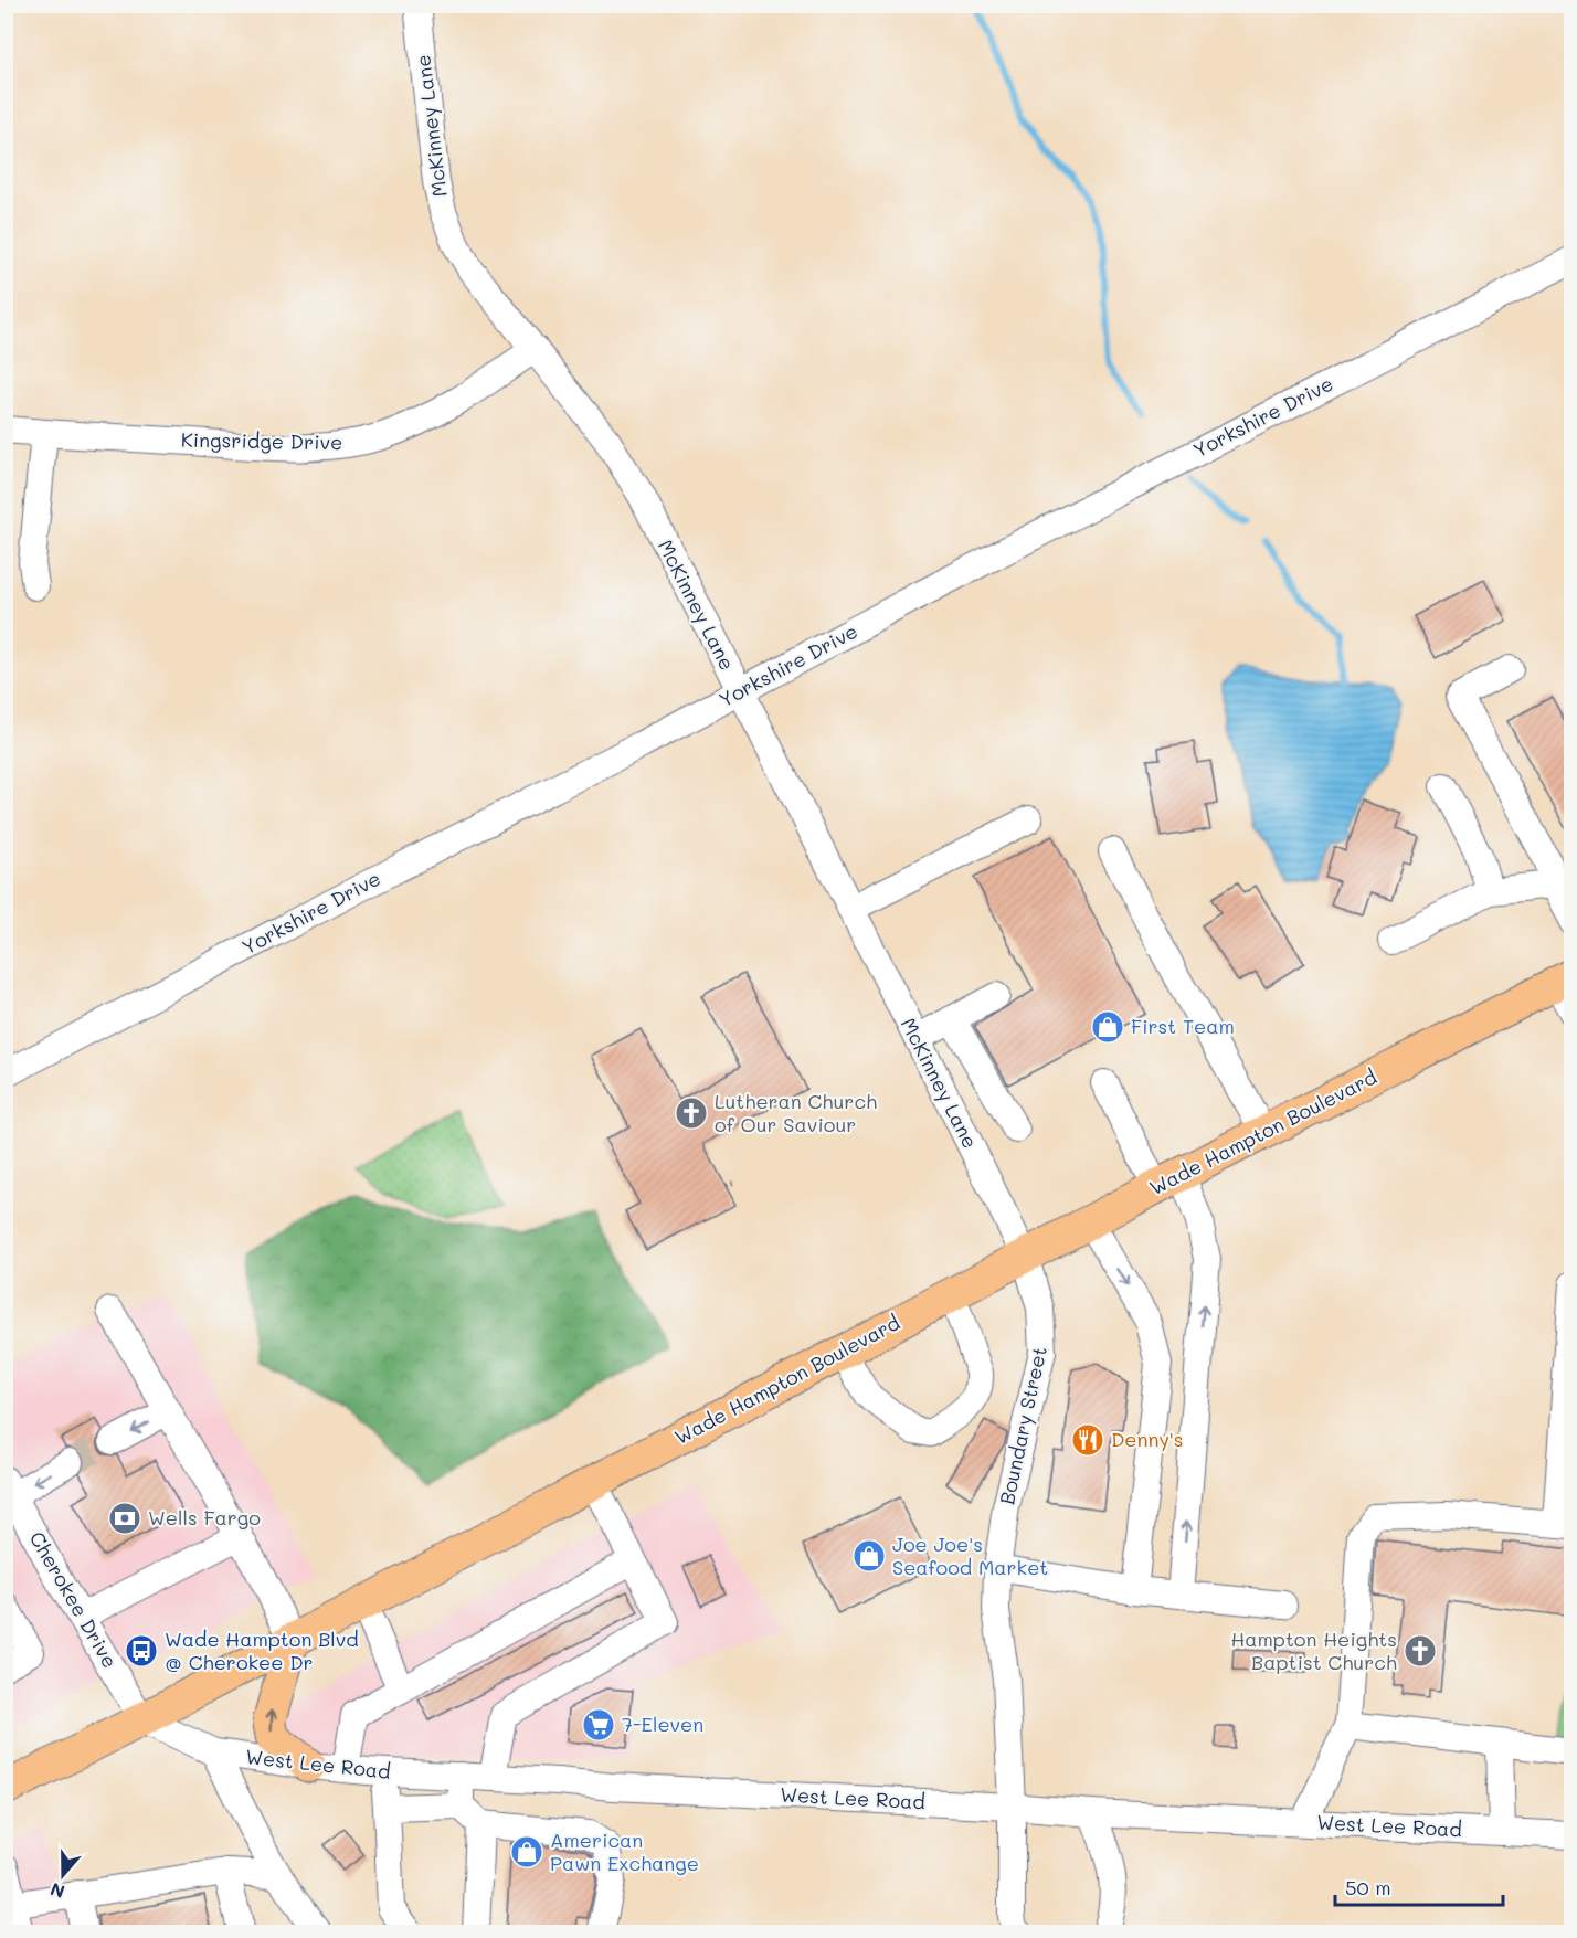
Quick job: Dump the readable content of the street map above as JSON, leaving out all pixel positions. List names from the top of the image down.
{
  "streets": {
    "main road": ["Wade Hampton Boulevard"],
    "street": [
      "McKinney Lane",
      "Yorkshire Drive",
      "Kingsridge Drive",
      "Boundary Street",
      "Cherokee Drive",
      "West Lee Road"
    ]
  },
  "crossings": [
    ["McKinney Lane", "Yorkshire Drive"],
    ["McKinney Lane", "Kingsridge Drive"],
    ["McKinney Lane", "Wade Hampton Boulevard"],
    ["McKinney Lane", "Boundary Street"],
    ["Wade Hampton Boulevard", "Boundary Street"],
    ["Wade Hampton Boulevard", "Cherokee Drive"],
    ["Wade Hampton Boulevard", "West Lee Road"],
    ["Boundary Street", "West Lee Road"],
    ["Cherokee Drive", "West Lee Road"]
  ],
  "places": {
    "shop": ["First Team", "Joe Joe's Seafood Market", "American Pawn Exchange"],
    "church": ["Lutheran Church of Our Saviour", "Hampton Heights Baptist Church"],
    "restaurant": ["Denny's"],
    "bank": ["Wells Fargo"],
    "bus stop": ["Wade Hampton Blvd @ Cherokee Dr"],
    "supermarket": ["7-Eleven"]
  },
  "scale_bar": "50 m",
  "north": "bottom"
}
